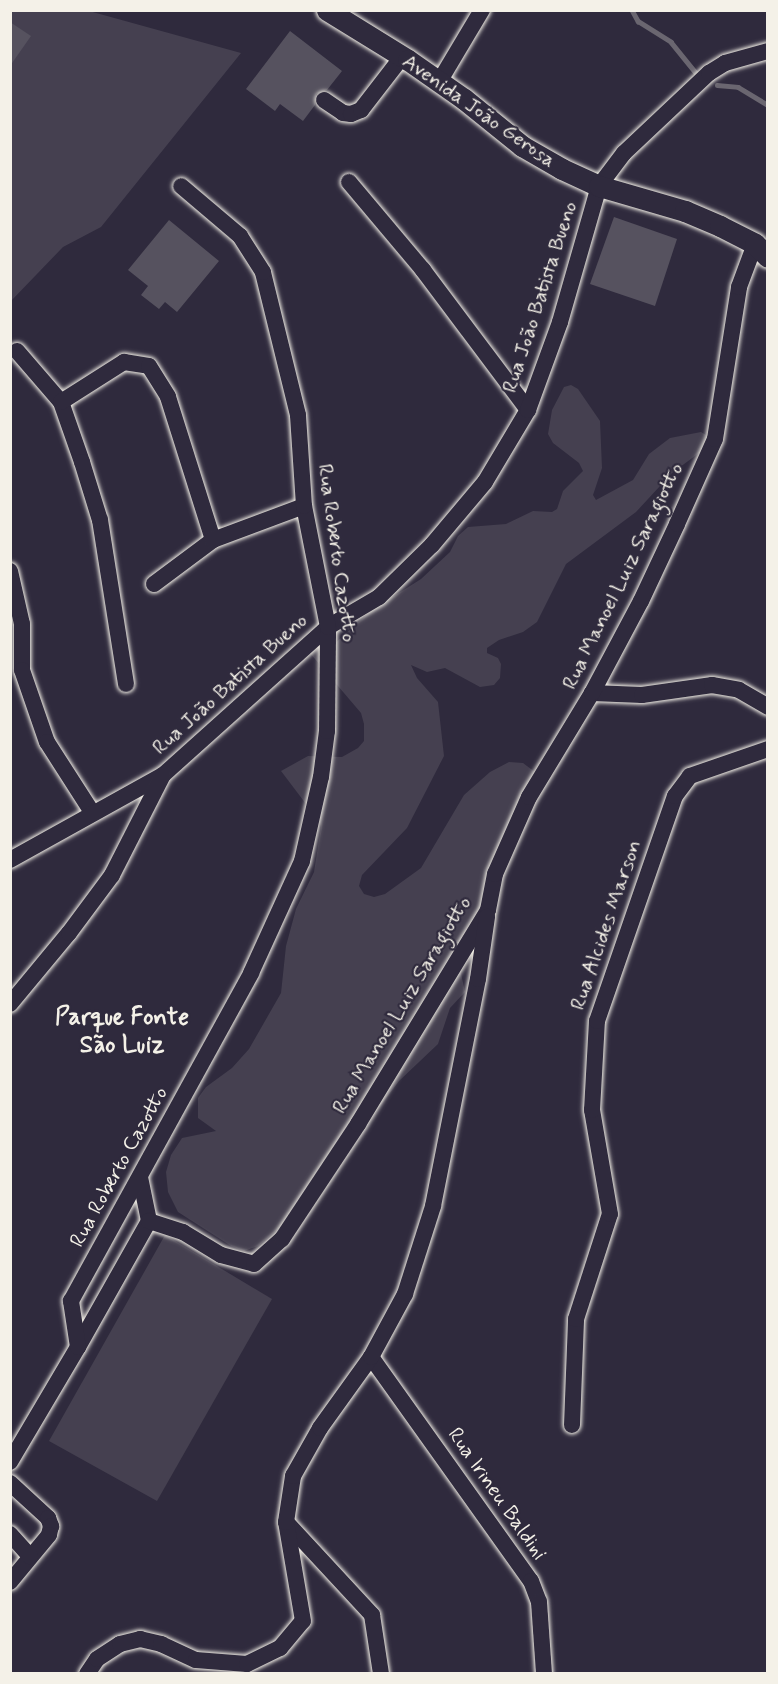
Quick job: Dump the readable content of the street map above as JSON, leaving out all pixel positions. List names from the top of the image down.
{
  "streets": {
    "main road": ["Avenida João Gerosa"],
    "street": [
      "Rua João Batista Bueno",
      "Rua Roberto Cazotto",
      "Rua Manoel Luiz Saragiotto",
      "Rua Alcides Marson",
      "Rua Irineu Baldini"
    ]
  },
  "crossings": [
    ["Avenida João Gerosa", "Rua João Batista Bueno"],
    ["Avenida João Gerosa", "Rua Manoel Luiz Saragiotto"],
    ["Rua João Batista Bueno", "Rua Roberto Cazotto"]
  ],
  "districts": ["Parque Fonte São Luiz"]
}
